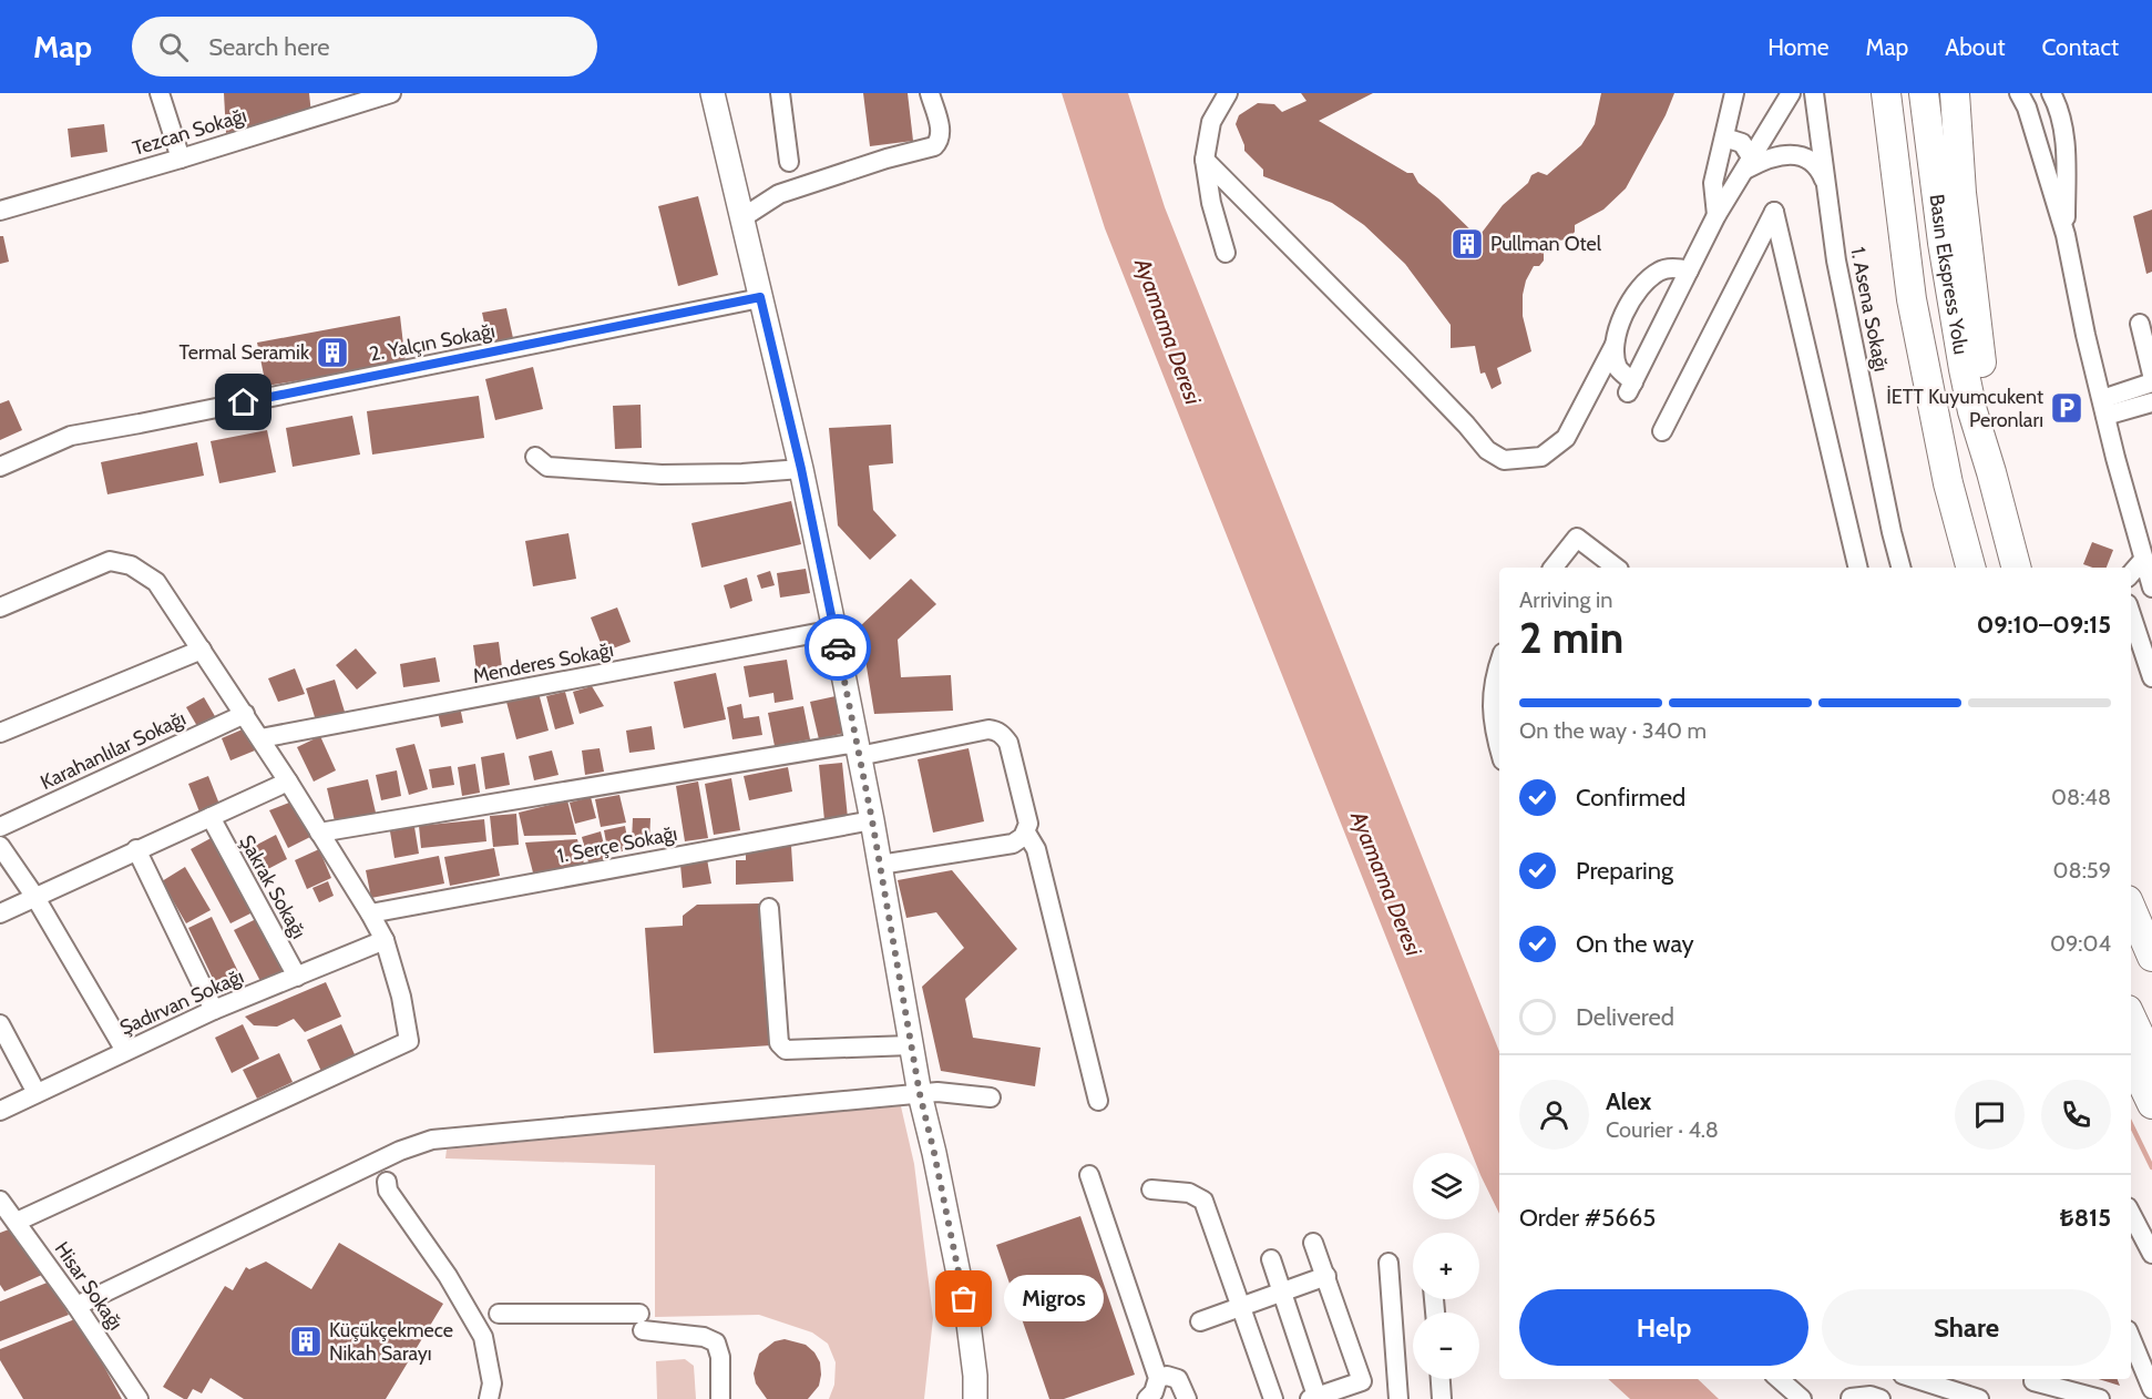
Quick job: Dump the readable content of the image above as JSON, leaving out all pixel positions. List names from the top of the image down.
{
  "streets": {
    "highway": ["Basın Ekspress Yolu"],
    "street": [
      "Tezcan Sokağı",
      "1. Asena Sokağı",
      "2. Yalçın Sokağı",
      "Menderes Sokağı",
      "Karahanlılar Sokağı",
      "1. Serçe Sokağı",
      "Şakrak Sokağı",
      "Şadırvan Sokağı",
      "Hisar Sokağı"
    ]
  },
  "crossings": [
    ["Şakrak Sokağı", "Şadırvan Sokağı"]
  ],
  "water": ["Ayamama Deresi"],
  "places": {
    "building": ["Pullman Otel", "Termal Seramik", "Küçükçekmece Nikah Sarayı"],
    "parking": ["İETT Kuyumcukent Peronları"],
    "other": ["Migros"]
  },
  "page": {
    "header": "Map",
    "search": "Search here",
    "nav": [
      "Home",
      "Map",
      "About",
      "Contact"
    ],
    "heading": ["2 min", "Arriving in", "09:10–09:15"],
    "panel": [
      "Alex",
      "Courier · 4.8",
      "Order #5665",
      "₺815"
    ],
    "bar": "On the way · 340 m",
    "list": [
      ["Confirmed", "08:48"],
      ["Preparing", "08:59"],
      ["On the way", "09:04"],
      "Delivered"
    ],
    "map_buttons": ["+", "−"],
    "bubble": "Migros",
    "buttons": ["Help", "Share"]
  }
}
